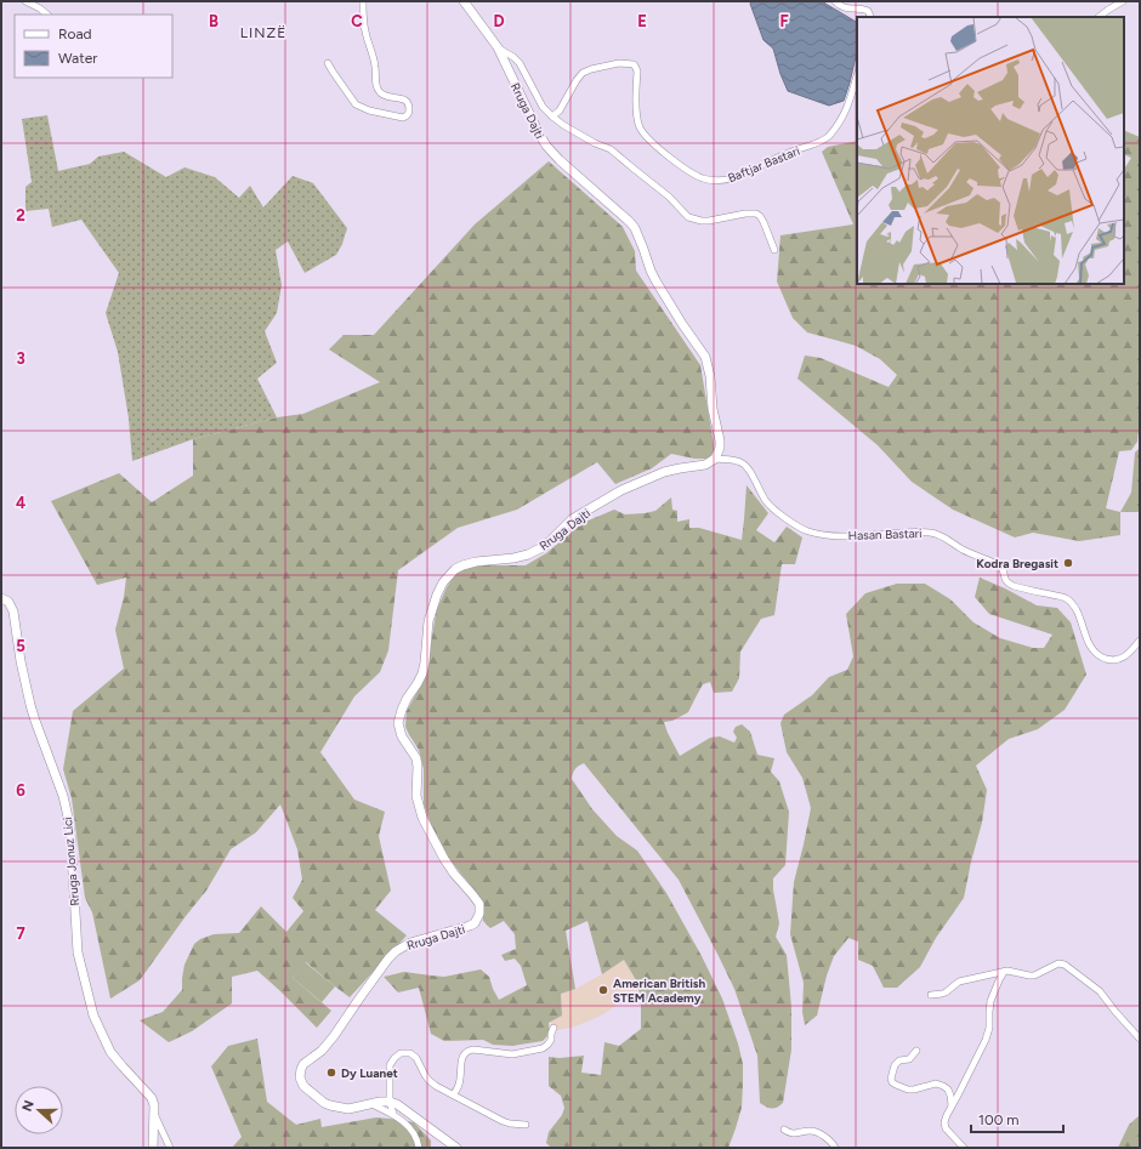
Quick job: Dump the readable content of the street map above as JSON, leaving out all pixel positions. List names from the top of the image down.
{
  "streets": {
    "main road": ["Rruga Dajti", "Rruga Jonuz Lici"],
    "street": ["Baftjar Bastari", "Hasan Bastari"]
  },
  "crossings": [
    ["Rruga Dajti", "Hasan Bastari"]
  ],
  "districts": ["LINZË"],
  "places": ["Kodra Bregasit", "American British STEM Academy", "Dy Luanet"],
  "legend": ["Road", "Water"],
  "scale_bar": "100 m",
  "north": "left",
  "grid": {
    "columns": [
      "B",
      "C",
      "D",
      "E",
      "F"
    ],
    "rows": [
      "2",
      "3",
      "4",
      "5",
      "6",
      "7"
    ]
  }
}
